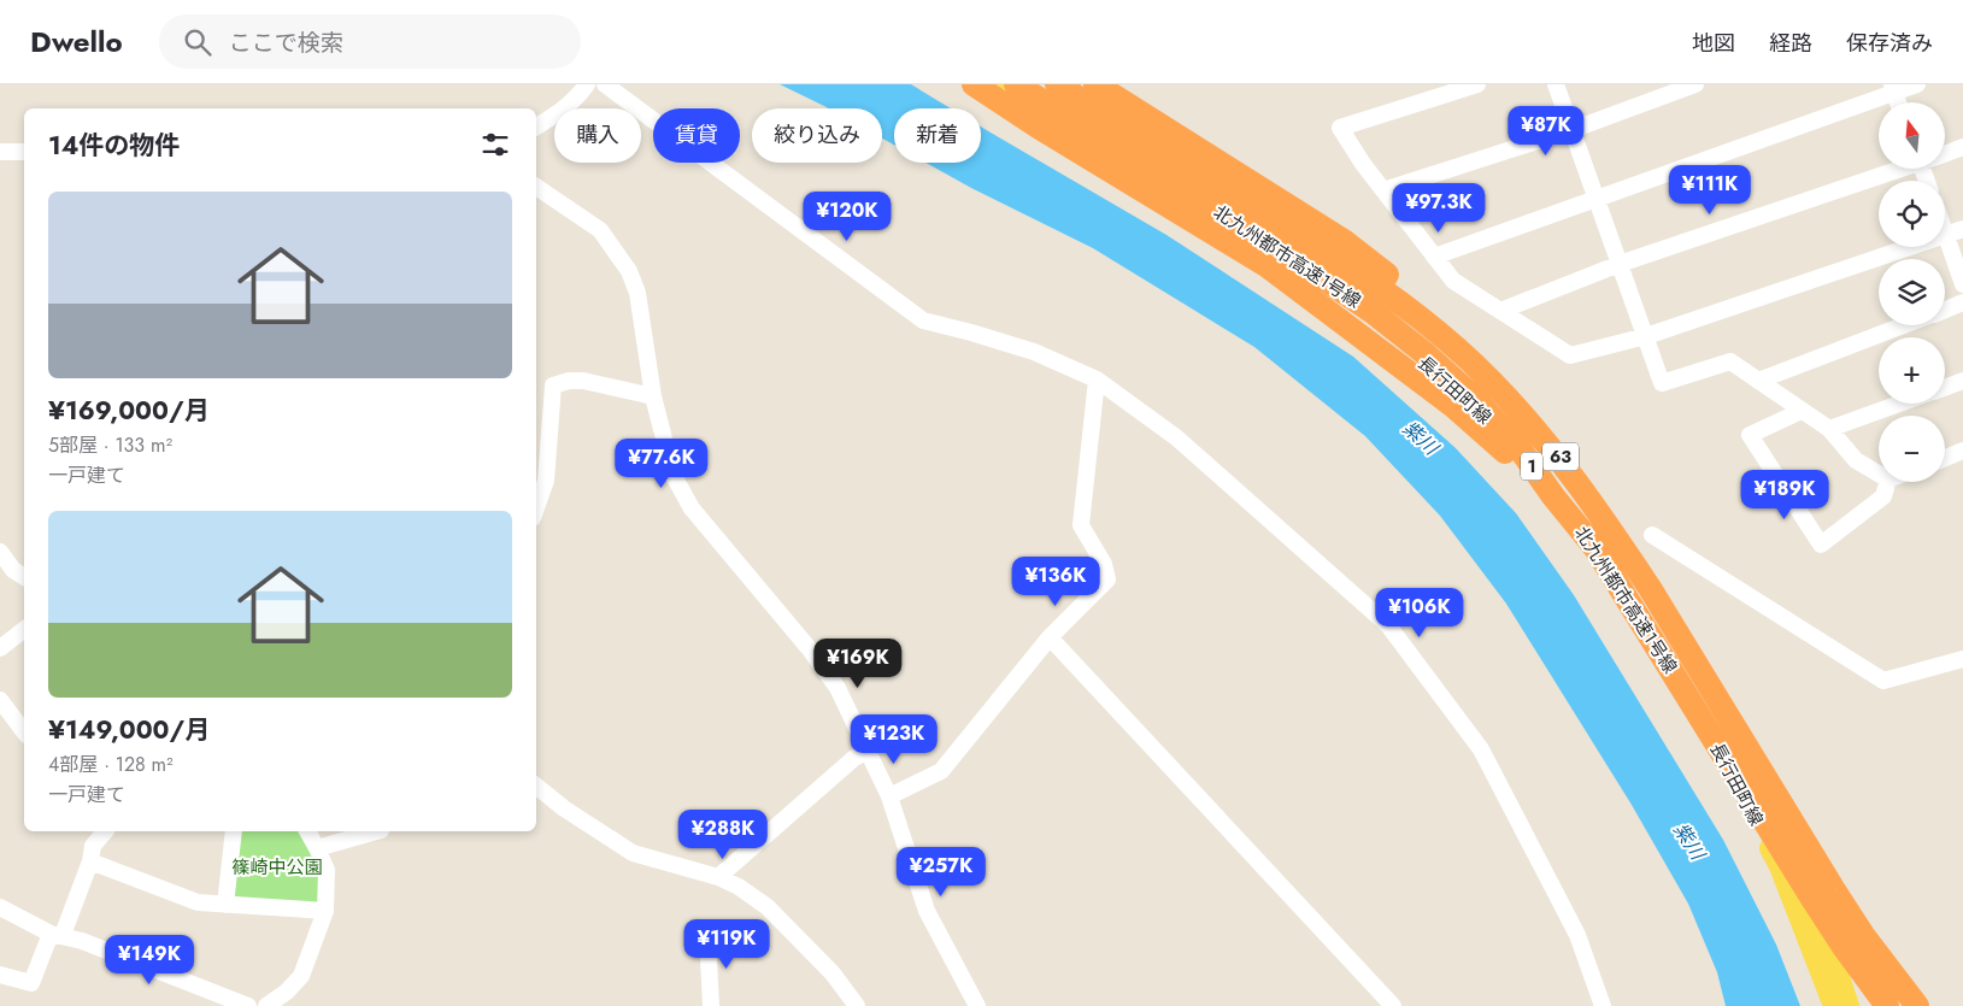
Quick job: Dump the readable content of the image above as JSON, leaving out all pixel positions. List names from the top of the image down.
{
  "streets": {
    "highway": ["北九州都市高速1号線", "1"],
    "main road": ["長行田町線", "63"]
  },
  "water": ["紫川"],
  "parks": ["篠崎中公園"],
  "north": "top",
  "page": {
    "header": "Dwello",
    "search": "ここで検索",
    "nav": ["地図", "経路", "保存済み"],
    "map_buttons": ["+", "−"],
    "price": [
      "¥87K",
      "¥111K",
      "¥97.3K",
      "¥120K",
      "¥77.6K",
      "¥189K",
      "¥136K",
      "¥106K",
      "¥169K",
      "¥123K",
      "¥288K",
      "¥257K",
      "¥119K",
      "¥149K"
    ],
    "chip": [
      "購入",
      "賃貸",
      "絞り込み",
      "新着"
    ],
    "heading": "14件の物件",
    "list": [
      {
        "name": "¥169,000/月",
        "note": "5部屋 · 133 m² · 一戸建て"
      },
      {
        "name": "¥149,000/月",
        "note": "4部屋 · 128 m² · 一戸建て"
      }
    ]
  }
}
